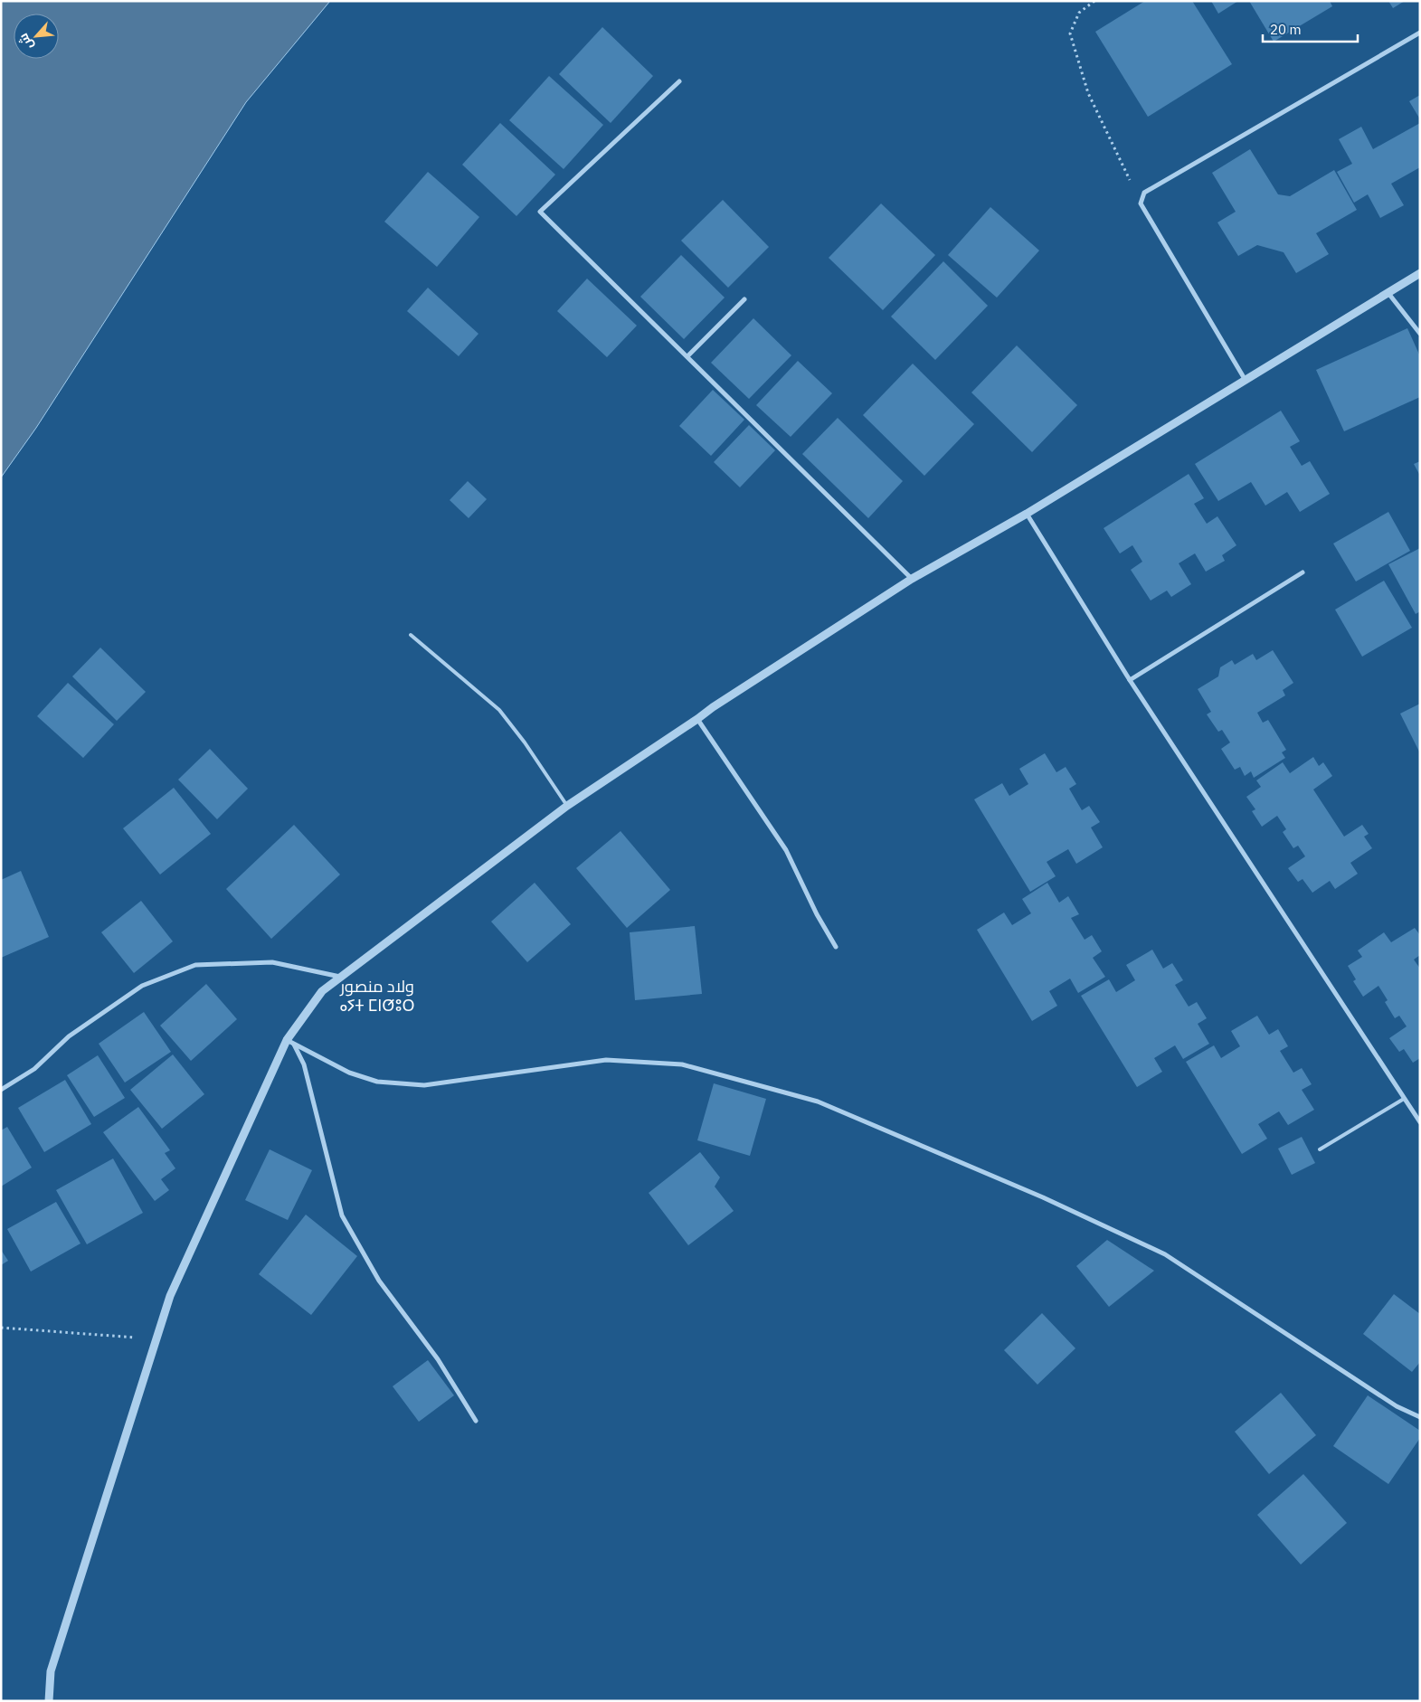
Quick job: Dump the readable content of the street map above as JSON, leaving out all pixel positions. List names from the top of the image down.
{
  "districts": ["ولاد منصور ⴰⵢⵜ ⵎⵏⵚⵓⵔ"],
  "scale_bar": "20 m",
  "north": "bottom left"
}
